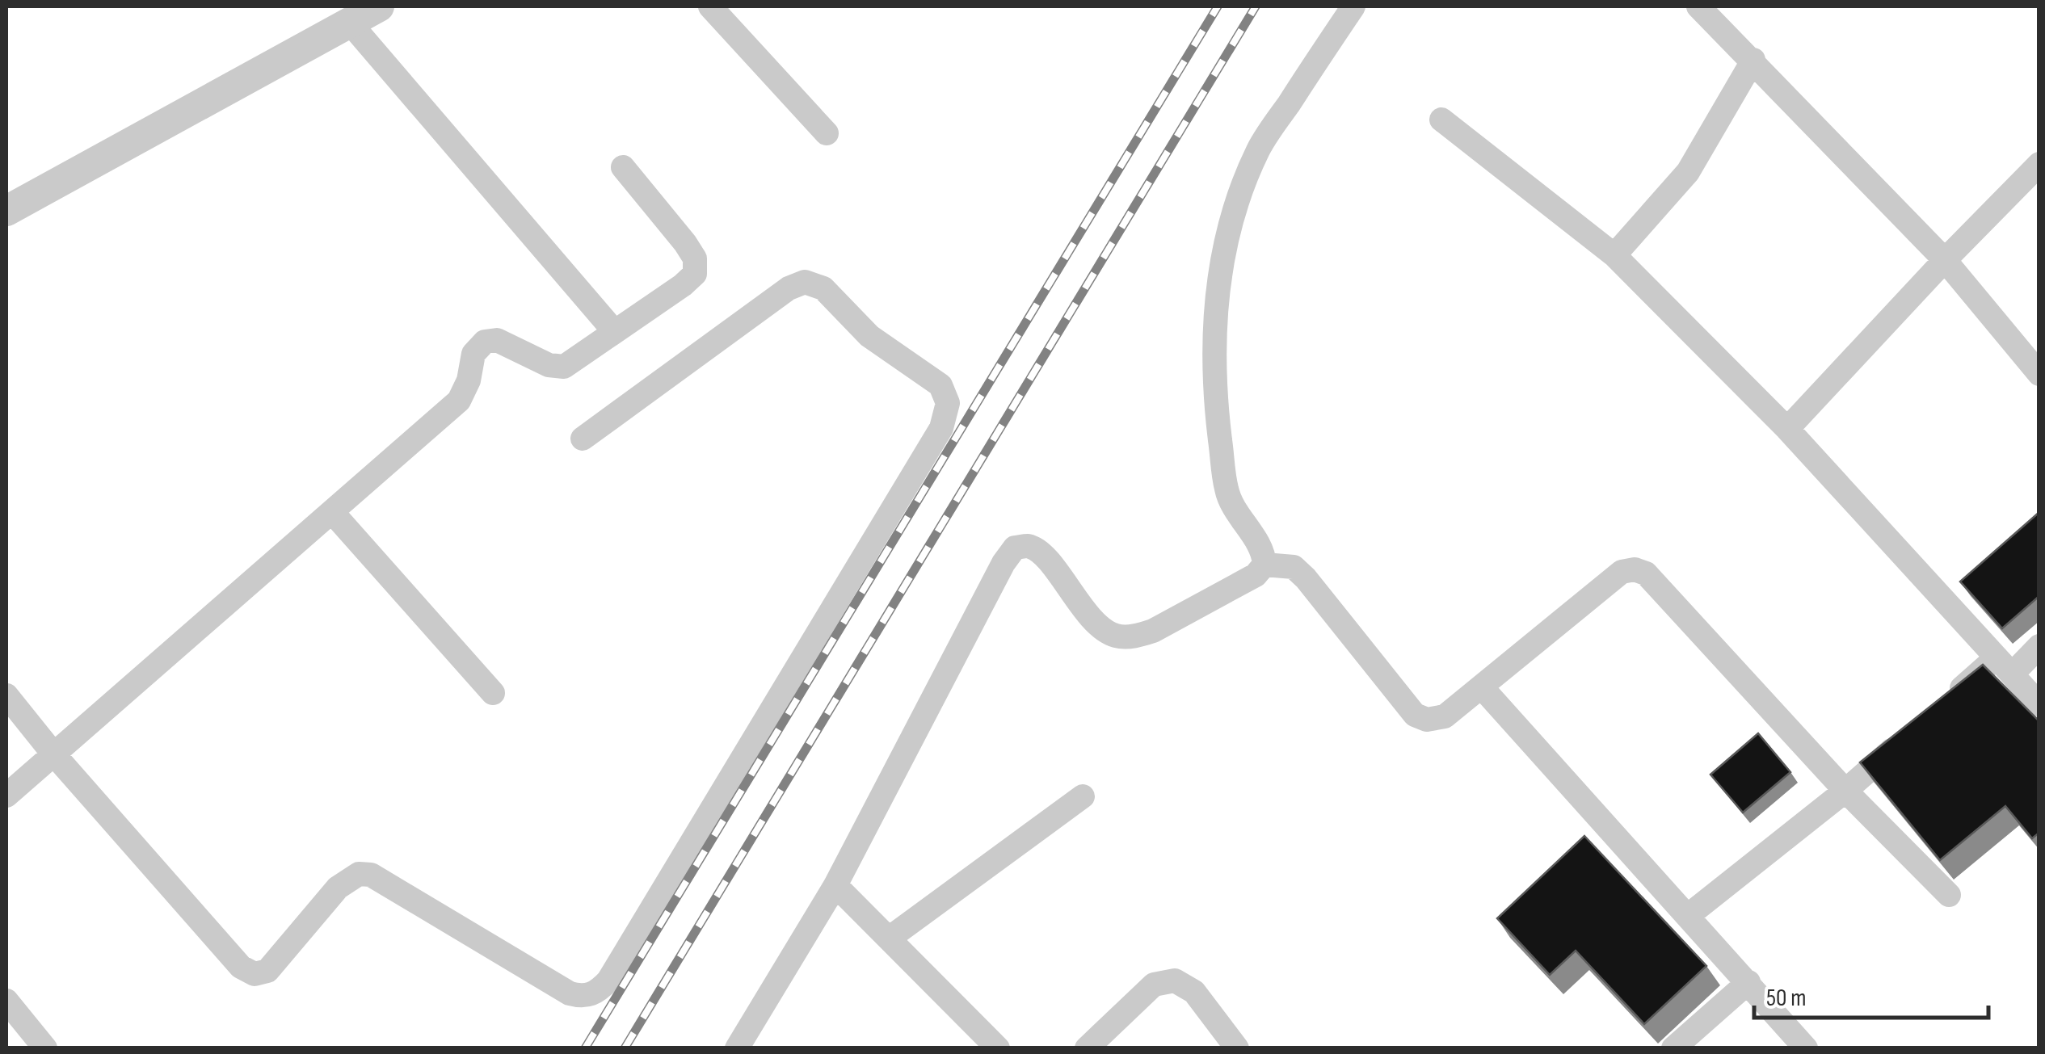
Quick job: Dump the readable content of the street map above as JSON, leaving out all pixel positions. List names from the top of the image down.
{
  "scale_bar": "50 m"
}
